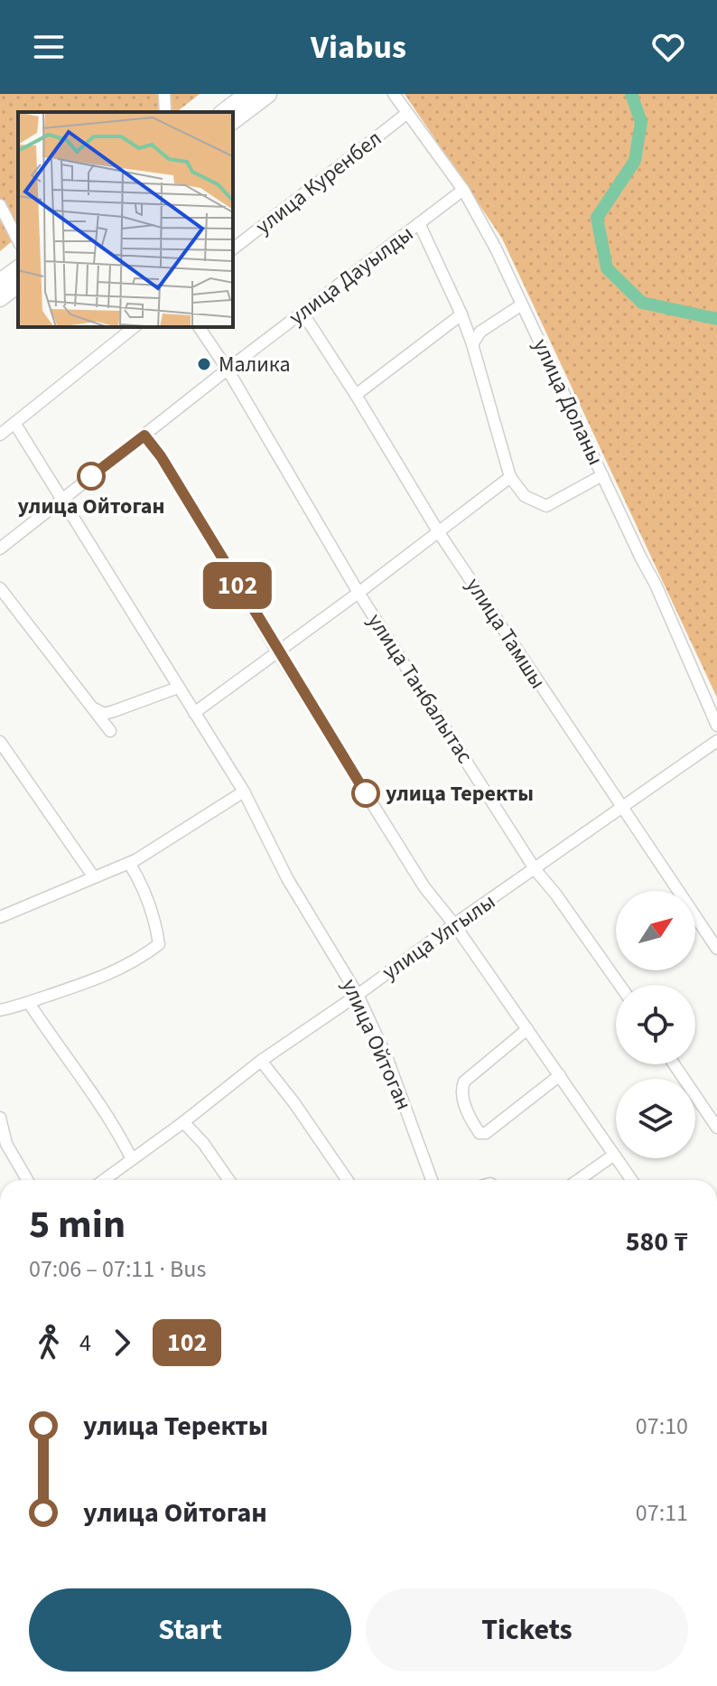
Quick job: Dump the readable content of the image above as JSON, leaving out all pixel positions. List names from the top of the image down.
{
  "streets": {
    "street": [
      "улица Куренбел",
      "улица Дауылды",
      "улица Доланы",
      "улица Тамшы",
      "улица Танбалытас",
      "улица Улгылы",
      "улица Ойтоган"
    ]
  },
  "crossings": [
    ["улица Куренбел", "улица Доланы"],
    ["улица Дауылды", "улица Доланы"],
    ["улица Дауылды", "улица Тамшы"],
    ["улица Дауылды", "улица Танбалытас"],
    ["улица Дауылды", "улица Ойтоган"],
    ["улица Тамшы", "улица Улгылы"],
    ["улица Танбалытас", "улица Улгылы"],
    ["улица Улгылы", "улица Ойтоган"]
  ],
  "places": ["Малика", "улица Ойтоган", "улица Теректы"],
  "lines": ["bus line 102"],
  "north": "top right",
  "page": {
    "header": "Viabus",
    "on_map": "102",
    "heading": ["5 min", "07:06 – 07:11 · Bus", "580 ₸"],
    "legs": ["4", "102"],
    "list": [
      {
        "name": "улица Теректы",
        "value": "07:10"
      },
      {
        "name": "улица Ойтоган",
        "value": "07:11"
      }
    ],
    "buttons": ["Start", "Tickets"]
  }
}
